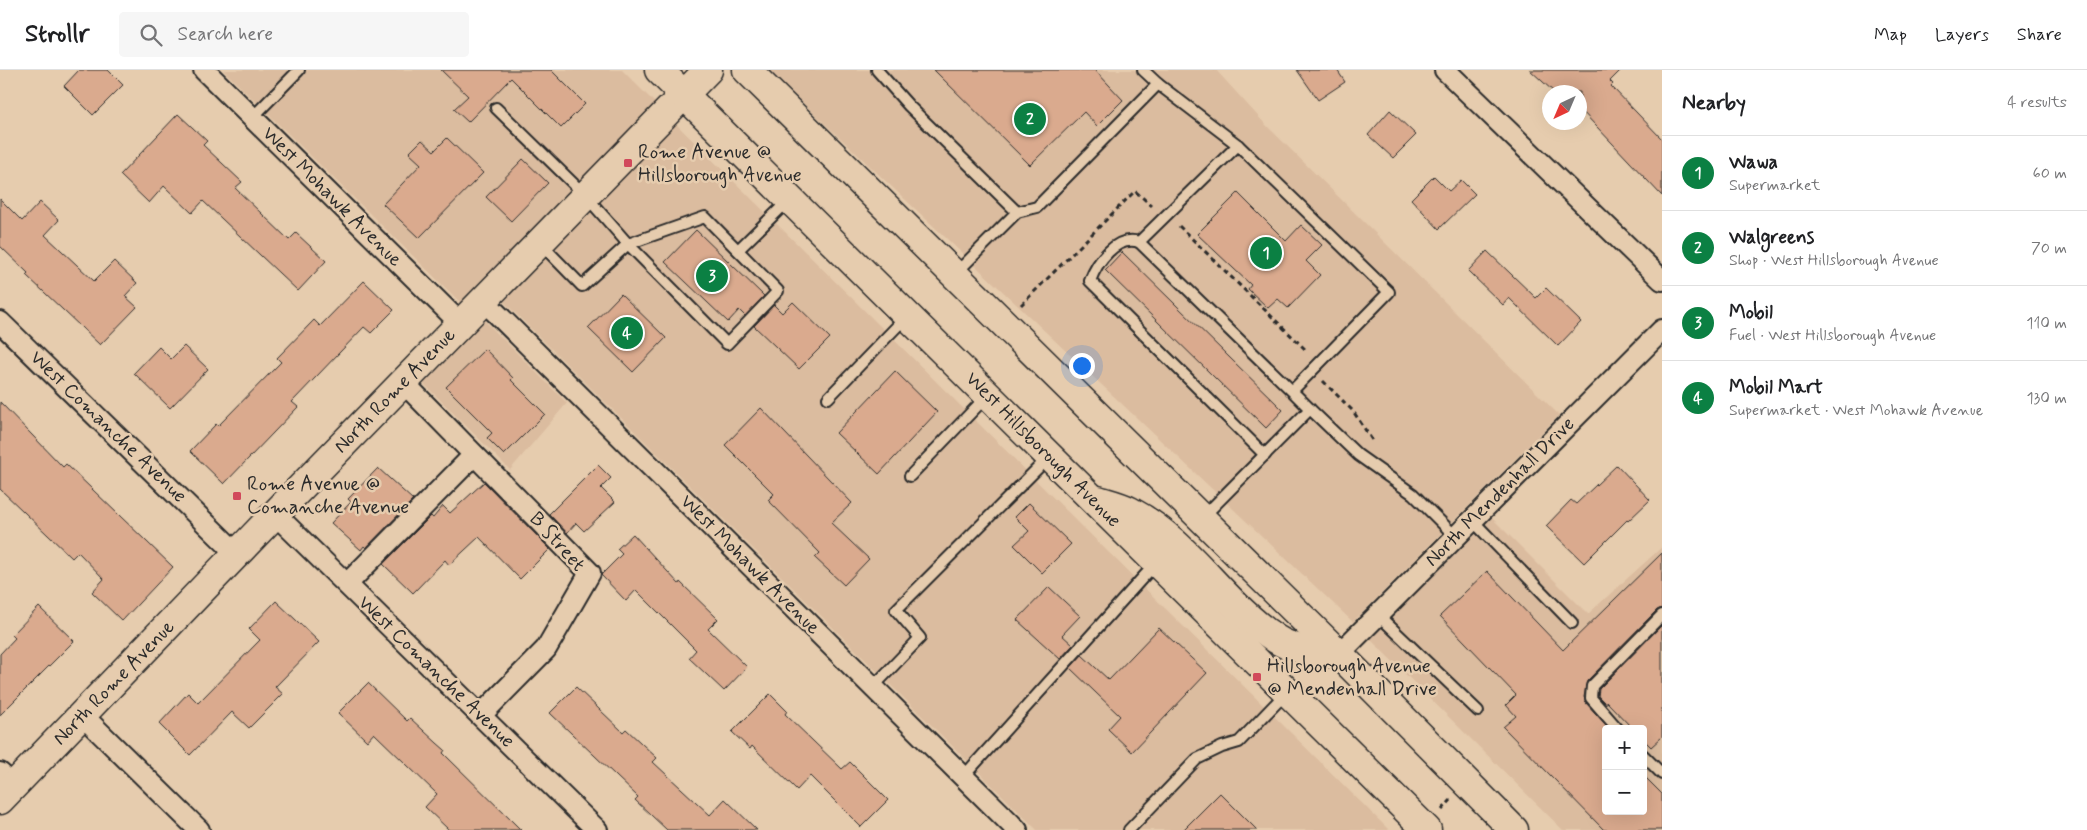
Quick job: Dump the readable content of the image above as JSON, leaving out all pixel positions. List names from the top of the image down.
{
  "streets": {
    "main road": ["North Rome Avenue", "West Hillsborough Avenue"],
    "street": [
      "West Mohawk Avenue",
      "West Comanche Avenue",
      "North Mendenhall Drive",
      "B Street"
    ]
  },
  "crossings": [
    ["West Mohawk Avenue", "North Rome Avenue"],
    ["North Rome Avenue", "West Comanche Avenue"],
    ["North Rome Avenue", "West Hillsborough Avenue"],
    ["North Rome Avenue", "B Street"],
    ["West Comanche Avenue", "B Street"]
  ],
  "places": {
    "transit": ["Rome Avenue @ Hillsborough Avenue", "Rome Avenue @ Comanche Avenue", "Hillsborough Avenue @ Mendenhall Drive"]
  },
  "north": "bottom left",
  "page": {
    "header": "Strollr",
    "search": "Search here",
    "nav": ["Map", "Layers", "Share"],
    "heading": ["Nearby", "4 results"],
    "pins": [
      "2",
      "1",
      "3",
      "4"
    ],
    "list": [
      {
        "mark": "1",
        "name": "Wawa",
        "note": "Supermarket",
        "value": "60 m"
      },
      {
        "mark": "2",
        "name": "Walgreens",
        "note": "Shop · West Hillsborough Avenue",
        "value": "70 m"
      },
      {
        "mark": "3",
        "name": "Mobil",
        "note": "Fuel · West Hillsborough Avenue",
        "value": "110 m"
      },
      {
        "mark": "4",
        "name": "Mobil Mart",
        "note": "Supermarket · West Mohawk Avenue",
        "value": "130 m"
      }
    ],
    "map_buttons": ["+", "−"]
  }
}
